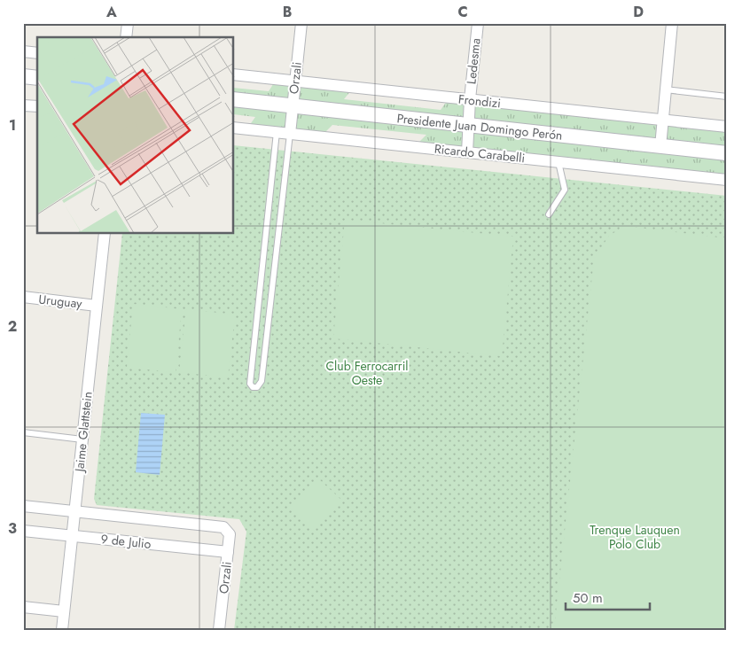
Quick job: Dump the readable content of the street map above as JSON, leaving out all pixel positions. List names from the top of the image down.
{
  "streets": {
    "main road": ["Presidente Juan Domingo Perón"],
    "street": [
      "Ledesma",
      "Orzali",
      "Frondizi",
      "Ricardo Carabelli",
      "Uruguay",
      "Jaime Glattstein",
      "9 de Julio"
    ]
  },
  "crossings": [
    ["Ledesma", "Frondizi"],
    ["Ledesma", "Presidente Juan Domingo Perón"],
    ["Ledesma", "Ricardo Carabelli"],
    ["Orzali", "Frondizi"],
    ["Orzali", "Presidente Juan Domingo Perón"],
    ["Orzali", "Ricardo Carabelli"],
    ["Orzali", "9 de Julio"],
    ["Uruguay", "Jaime Glattstein"],
    ["Jaime Glattstein", "9 de Julio"]
  ],
  "parks": ["Club Ferrocarril Oeste", "Trenque Lauquen Polo Club"],
  "scale_bar": "50 m",
  "grid": {
    "columns": [
      "A",
      "B",
      "C",
      "D"
    ],
    "rows": ["1", "2", "3"]
  }
}
